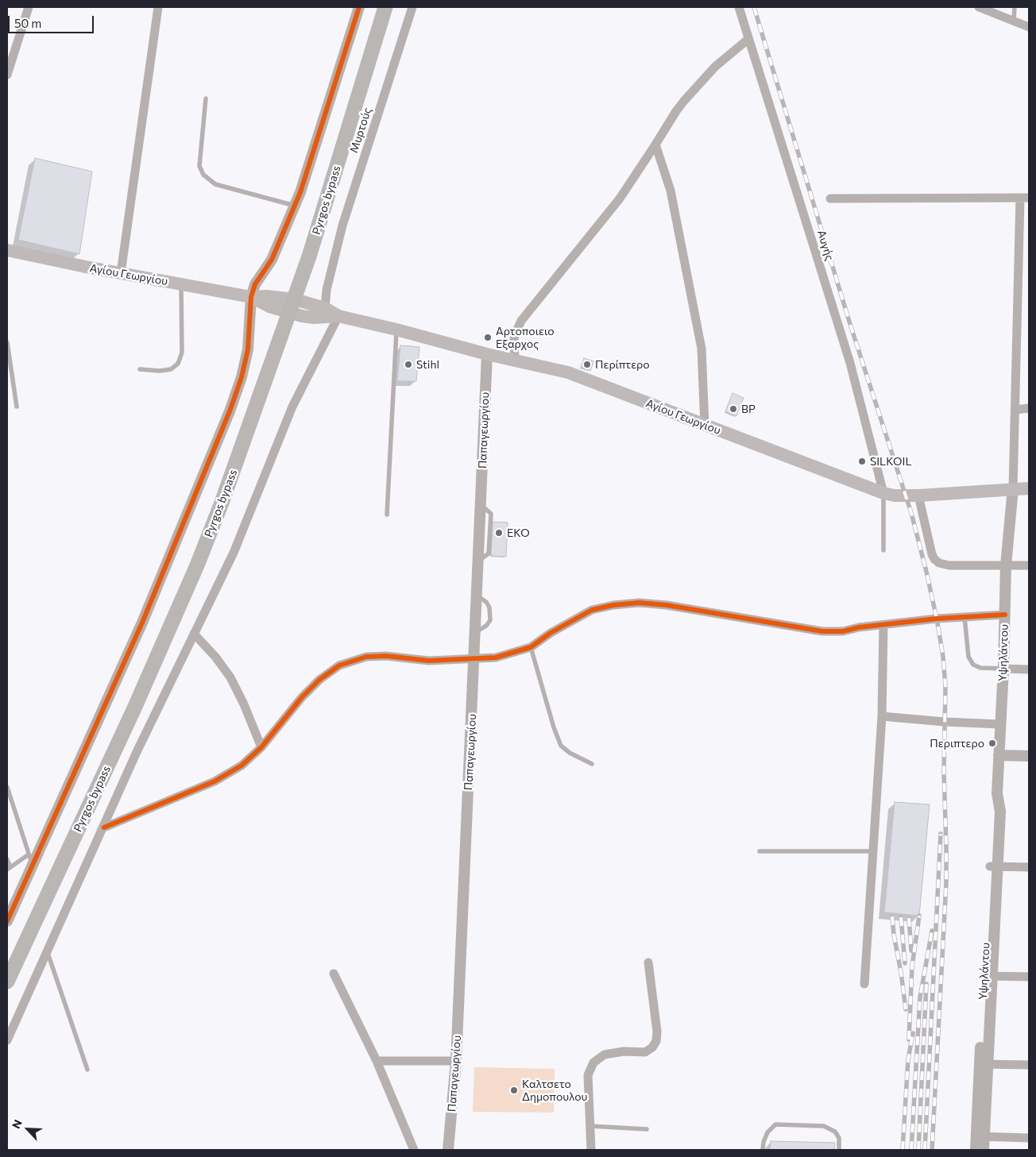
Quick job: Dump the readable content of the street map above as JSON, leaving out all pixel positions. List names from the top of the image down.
{
  "streets": {
    "highway": ["Pyrgos bypass"],
    "main road": ["Αγίου Γεωργίου"],
    "street": [
      "Μυρτούς",
      "Αυγής",
      "Παπαγεωργίου",
      "Υψηλάντου"
    ]
  },
  "crossings": [
    ["Μυρτούς", "Αγίου Γεωργίου"],
    ["Pyrgos bypass", "Αγίου Γεωργίου"],
    ["Αυγής", "Αγίου Γεωργίου"],
    ["Αγίου Γεωργίου", "Παπαγεωργίου"],
    ["Αγίου Γεωργίου", "Υψηλάντου"]
  ],
  "places": [
    "Αρτοποιειο Εξαρχος",
    "Stihl",
    "Περίπτερο",
    "BP",
    "SILKOIL",
    "EKO",
    "Περιπτερο",
    "Καλτσετο Δημοπουλου"
  ],
  "scale_bar": "50 m",
  "north": "top left"
}
